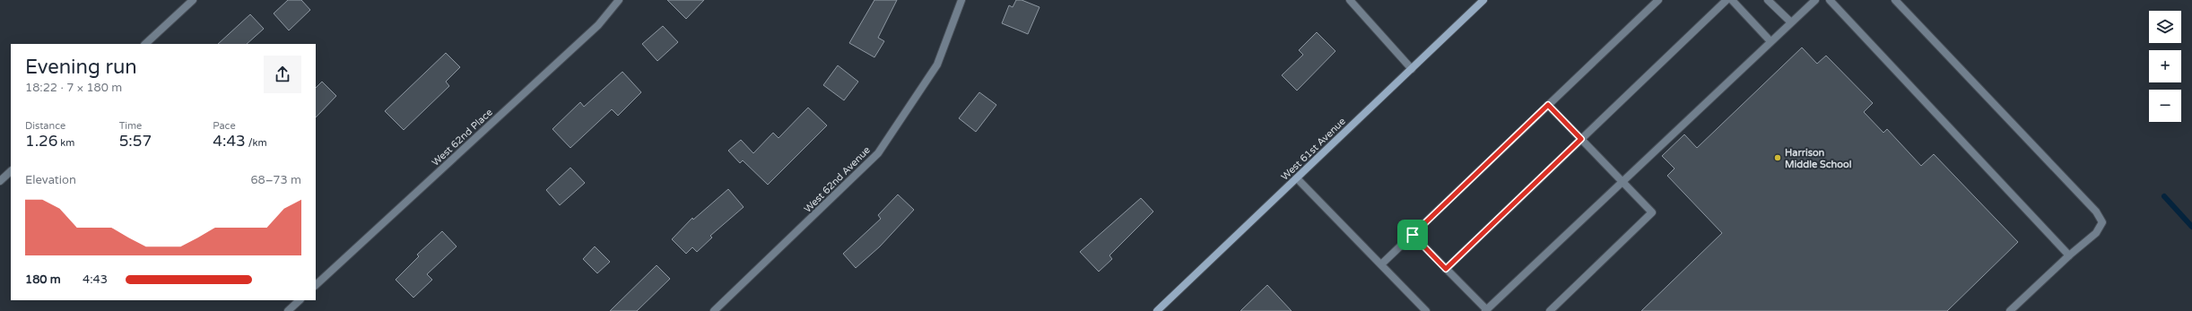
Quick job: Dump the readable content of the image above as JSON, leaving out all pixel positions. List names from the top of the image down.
{
  "streets": {
    "main road": ["West 61st Avenue"],
    "street": ["West 62nd Place", "West 62nd Avenue"]
  },
  "places": ["Harrison Middle School"],
  "page": {
    "map_buttons": ["+", "−"],
    "heading": ["Evening run", "18:22 · 7 × 180 m"],
    "stats": [
      ["Distance", "1.26 km"],
      ["Time", "5:57"],
      ["Pace", "4:43 /km"]
    ],
    "chart": ["Elevation", "68–73 m"],
    "list": [
      {
        "name": "180 m",
        "note": "4:43"
      }
    ]
  }
}
